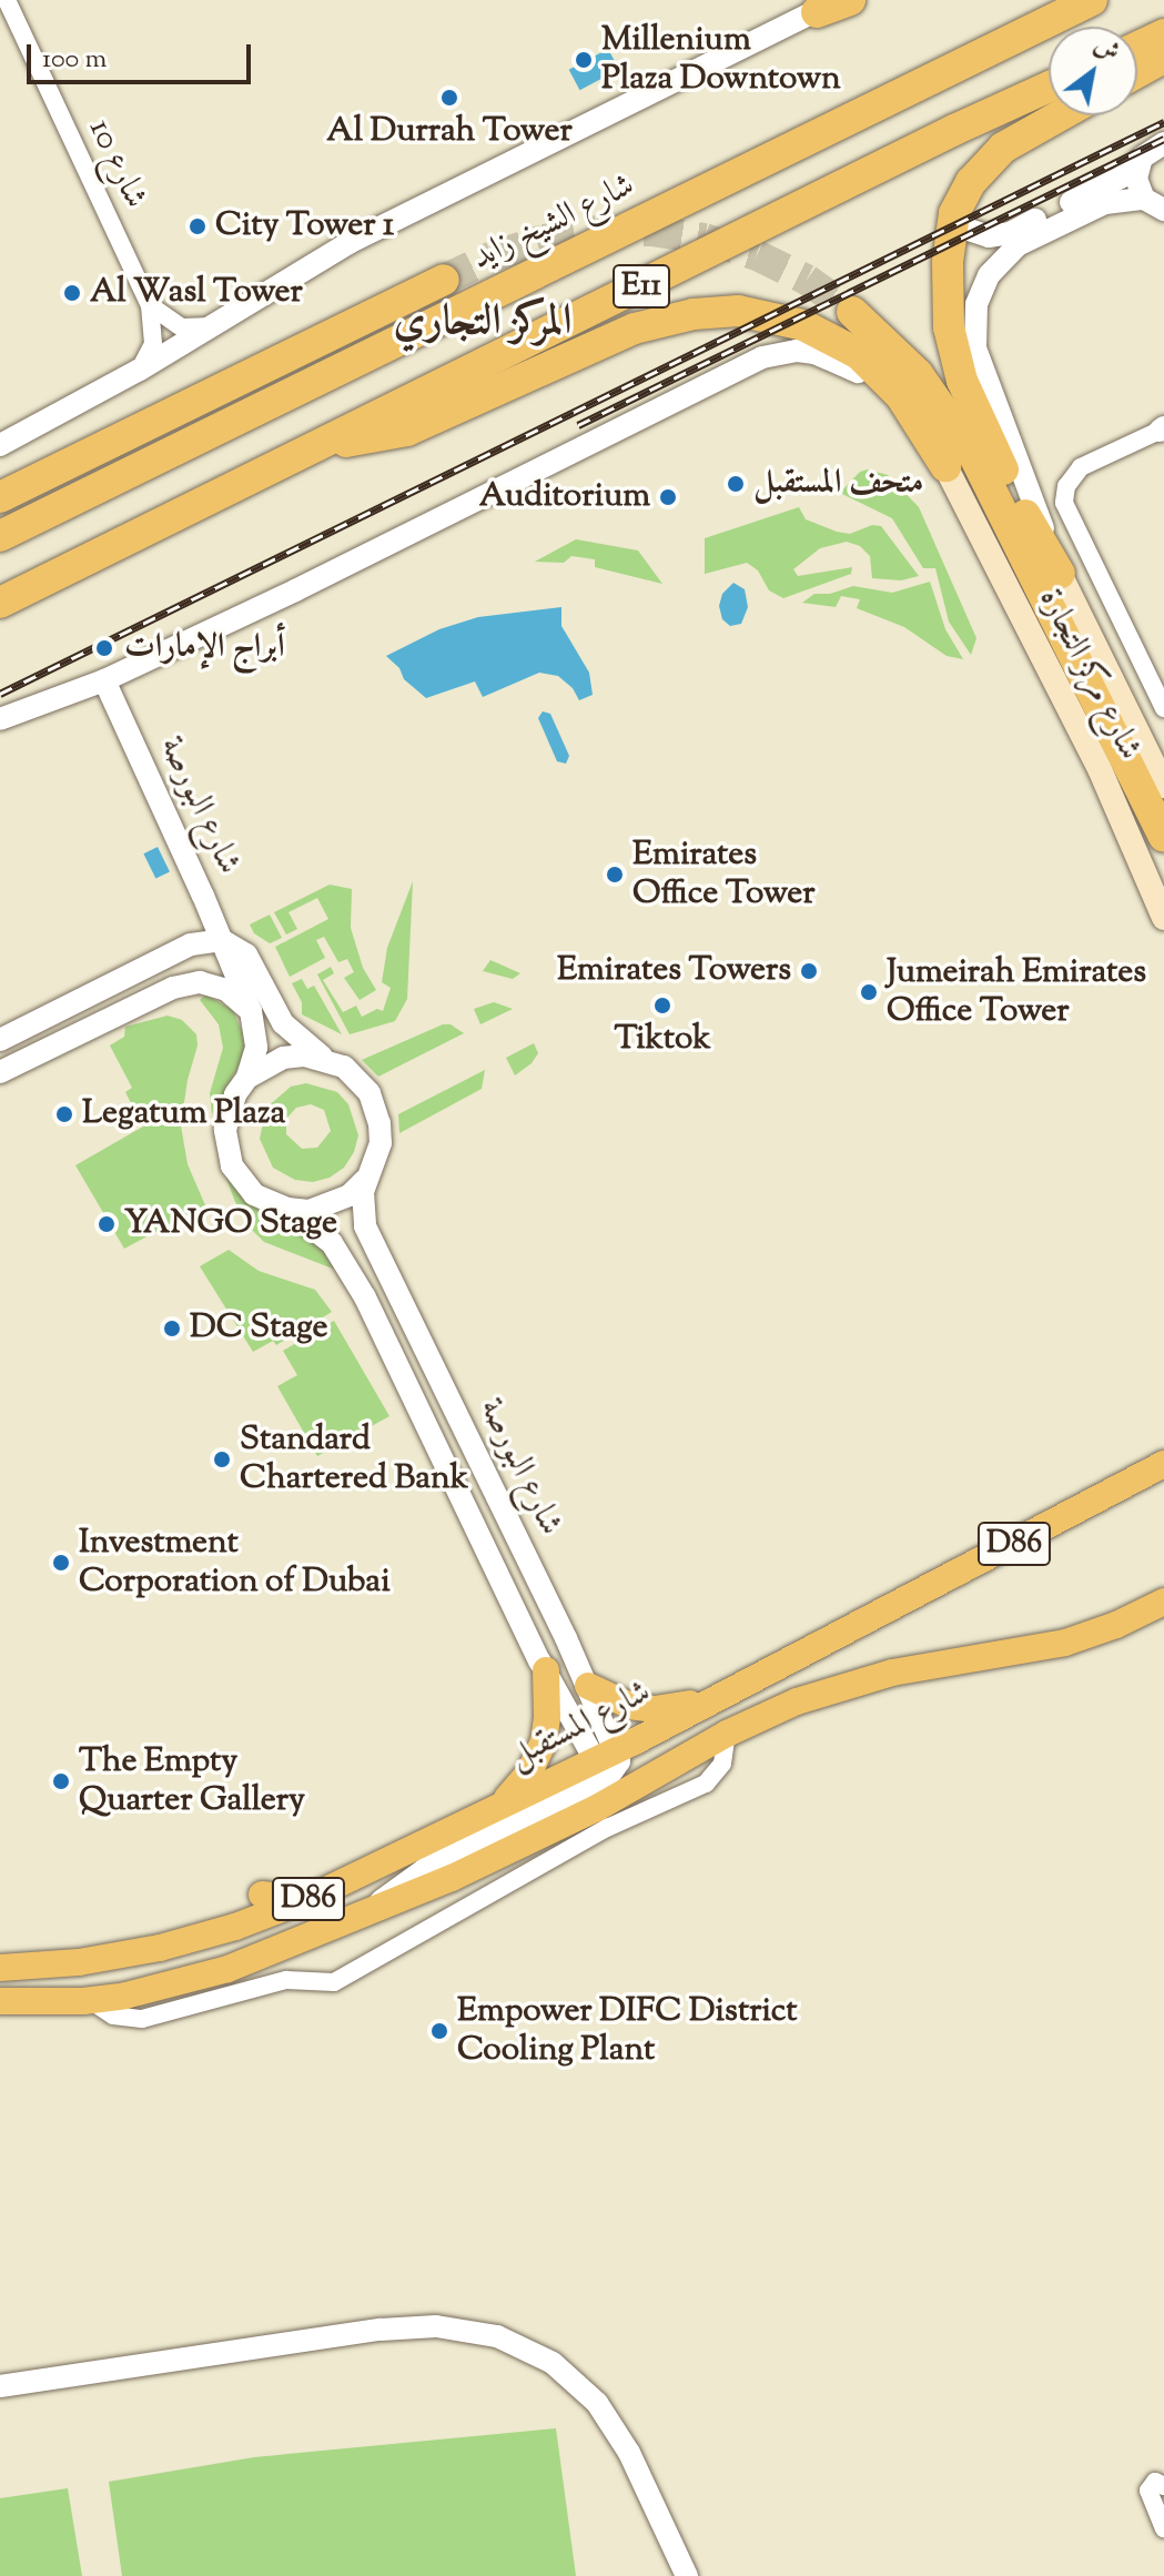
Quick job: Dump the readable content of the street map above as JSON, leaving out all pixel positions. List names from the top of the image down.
{
  "streets": {
    "highway": ["شارع الشيخ زايد", "E11"],
    "main road": ["شارع مركز التجارة", "D86", "شارع المستقبل"],
    "street": ["شارع 10", "شارع البورصة"]
  },
  "crossings": [
    ["شارع البورصة", "شارع المستقبل"]
  ],
  "districts": ["المركز التجاري"],
  "places": [
    "Millenium Plaza Downtown",
    "Al Durrah Tower",
    "City Tower 1",
    "Al Wasl Tower",
    "متحف المستقبل",
    "Auditorium",
    "أبراج الإمارات",
    "Emirates Office Tower",
    "Emirates Towers",
    "Jumeirah Emirates Office Tower",
    "Tiktok",
    "Legatum Plaza",
    "YANGO Stage",
    "DC Stage",
    "Standard Chartered Bank",
    "Investment Corporation of Dubai",
    "The Empty Quarter Gallery",
    "Empower DIFC District Cooling Plant"
  ],
  "scale_bar": "100 m",
  "north": "top right"
}
